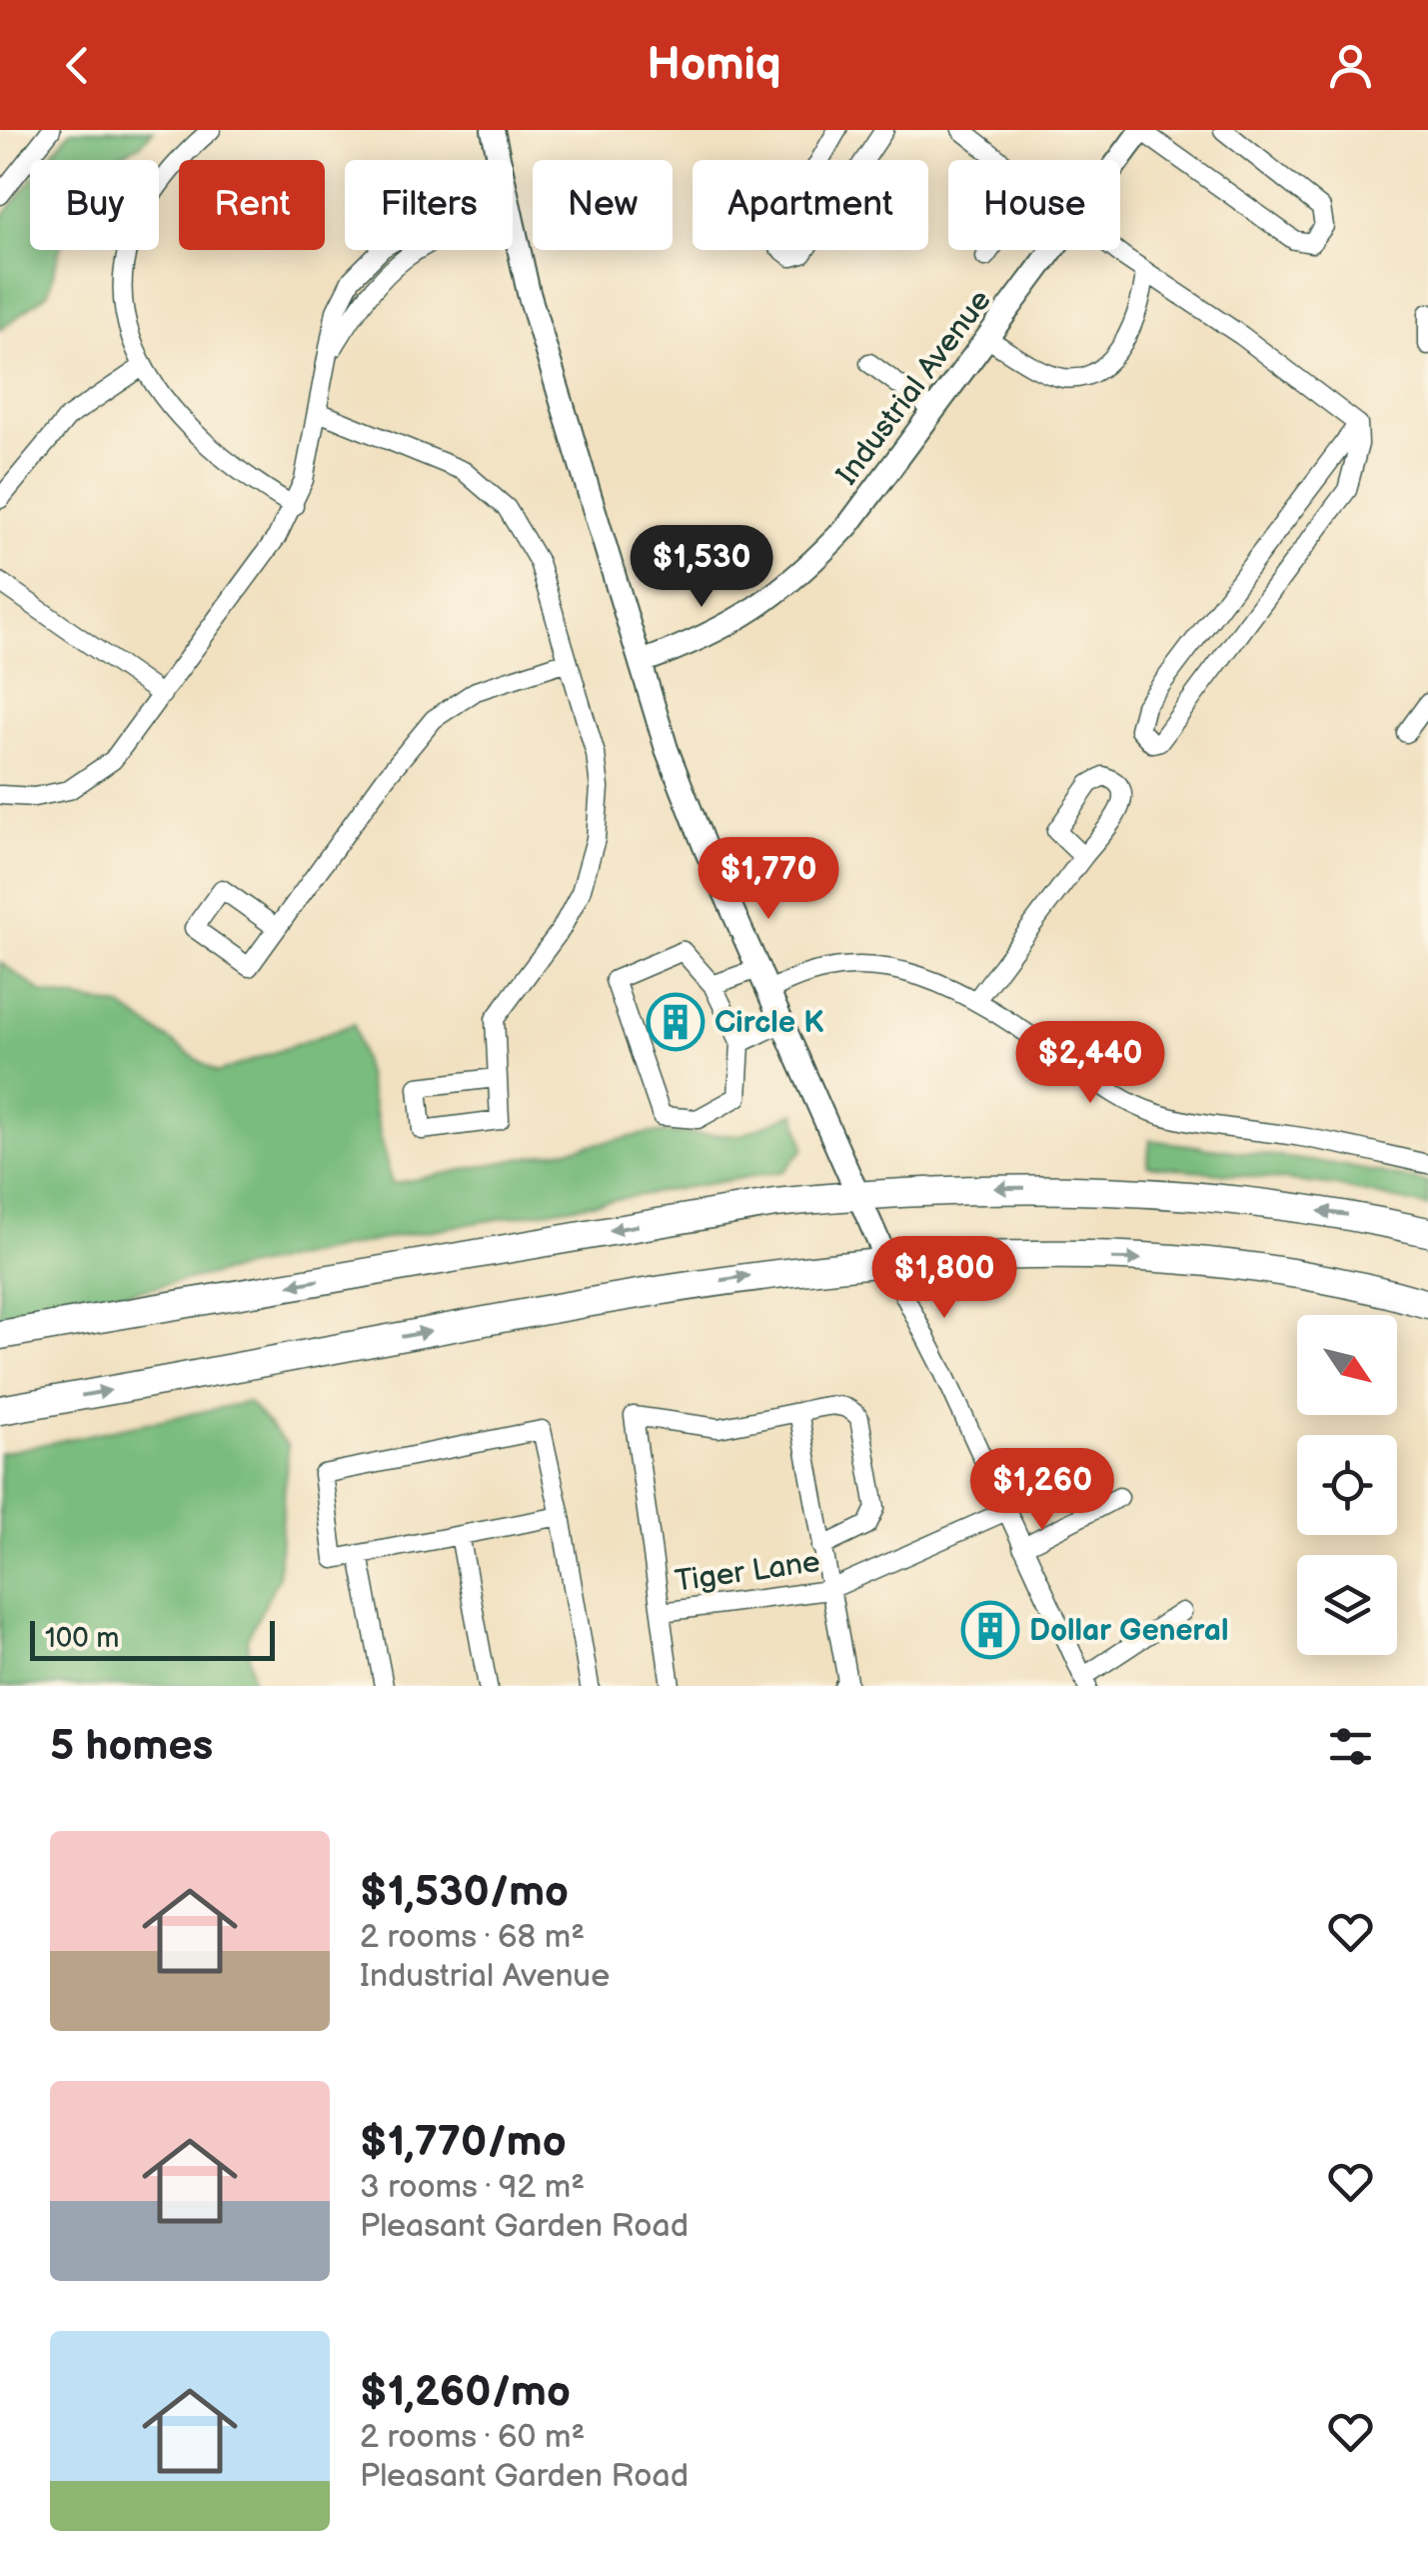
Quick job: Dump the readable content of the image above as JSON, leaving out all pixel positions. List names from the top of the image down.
{
  "streets": {
    "main road": ["Industrial Avenue"],
    "street": ["Tiger Lane"]
  },
  "places": {
    "building": ["Circle K", "Dollar General"]
  },
  "scale_bar": "100 m",
  "north": "bottom right",
  "page": {
    "header": "Homiq",
    "chip": [
      "Buy",
      "Rent",
      "Filters",
      "New",
      "Apartment",
      "House"
    ],
    "price": [
      "$1,530",
      "$1,770",
      "$2,440",
      "$1,800",
      "$1,260"
    ],
    "scale": "100 m",
    "heading": "5 homes",
    "list": [
      {
        "name": "$1,530/mo",
        "note": "2 rooms · 68 m² · Industrial Avenue"
      },
      {
        "name": "$1,770/mo",
        "note": "3 rooms · 92 m² · Pleasant Garden Road"
      },
      {
        "name": "$1,260/mo",
        "note": "2 rooms · 60 m² · Pleasant Garden Road"
      }
    ]
  }
}
